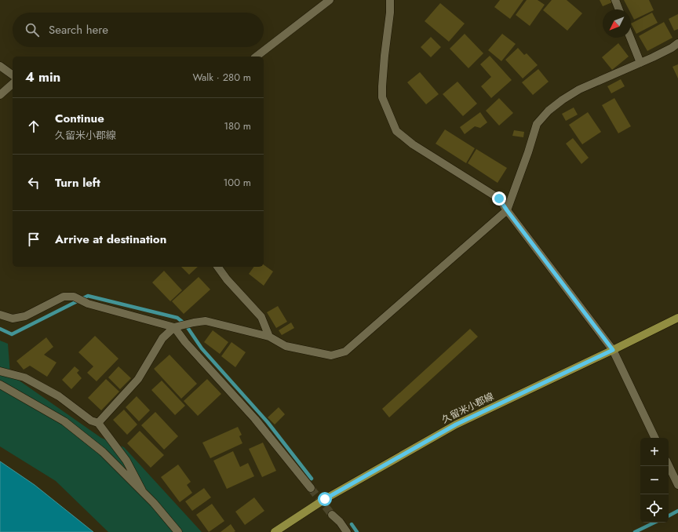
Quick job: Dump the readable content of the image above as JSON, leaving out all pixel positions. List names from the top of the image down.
{
  "streets": {
    "main road": ["久留米小郡線"]
  },
  "north": "bottom left",
  "page": {
    "search": "Search here",
    "heading": ["4 min", "Walk · 280 m"],
    "list": [
      ["Continue", "久留米小郡線", "180 m"],
      ["Turn left", "100 m"],
      "Arrive at destination"
    ],
    "map_buttons": ["+", "−"]
  }
}
